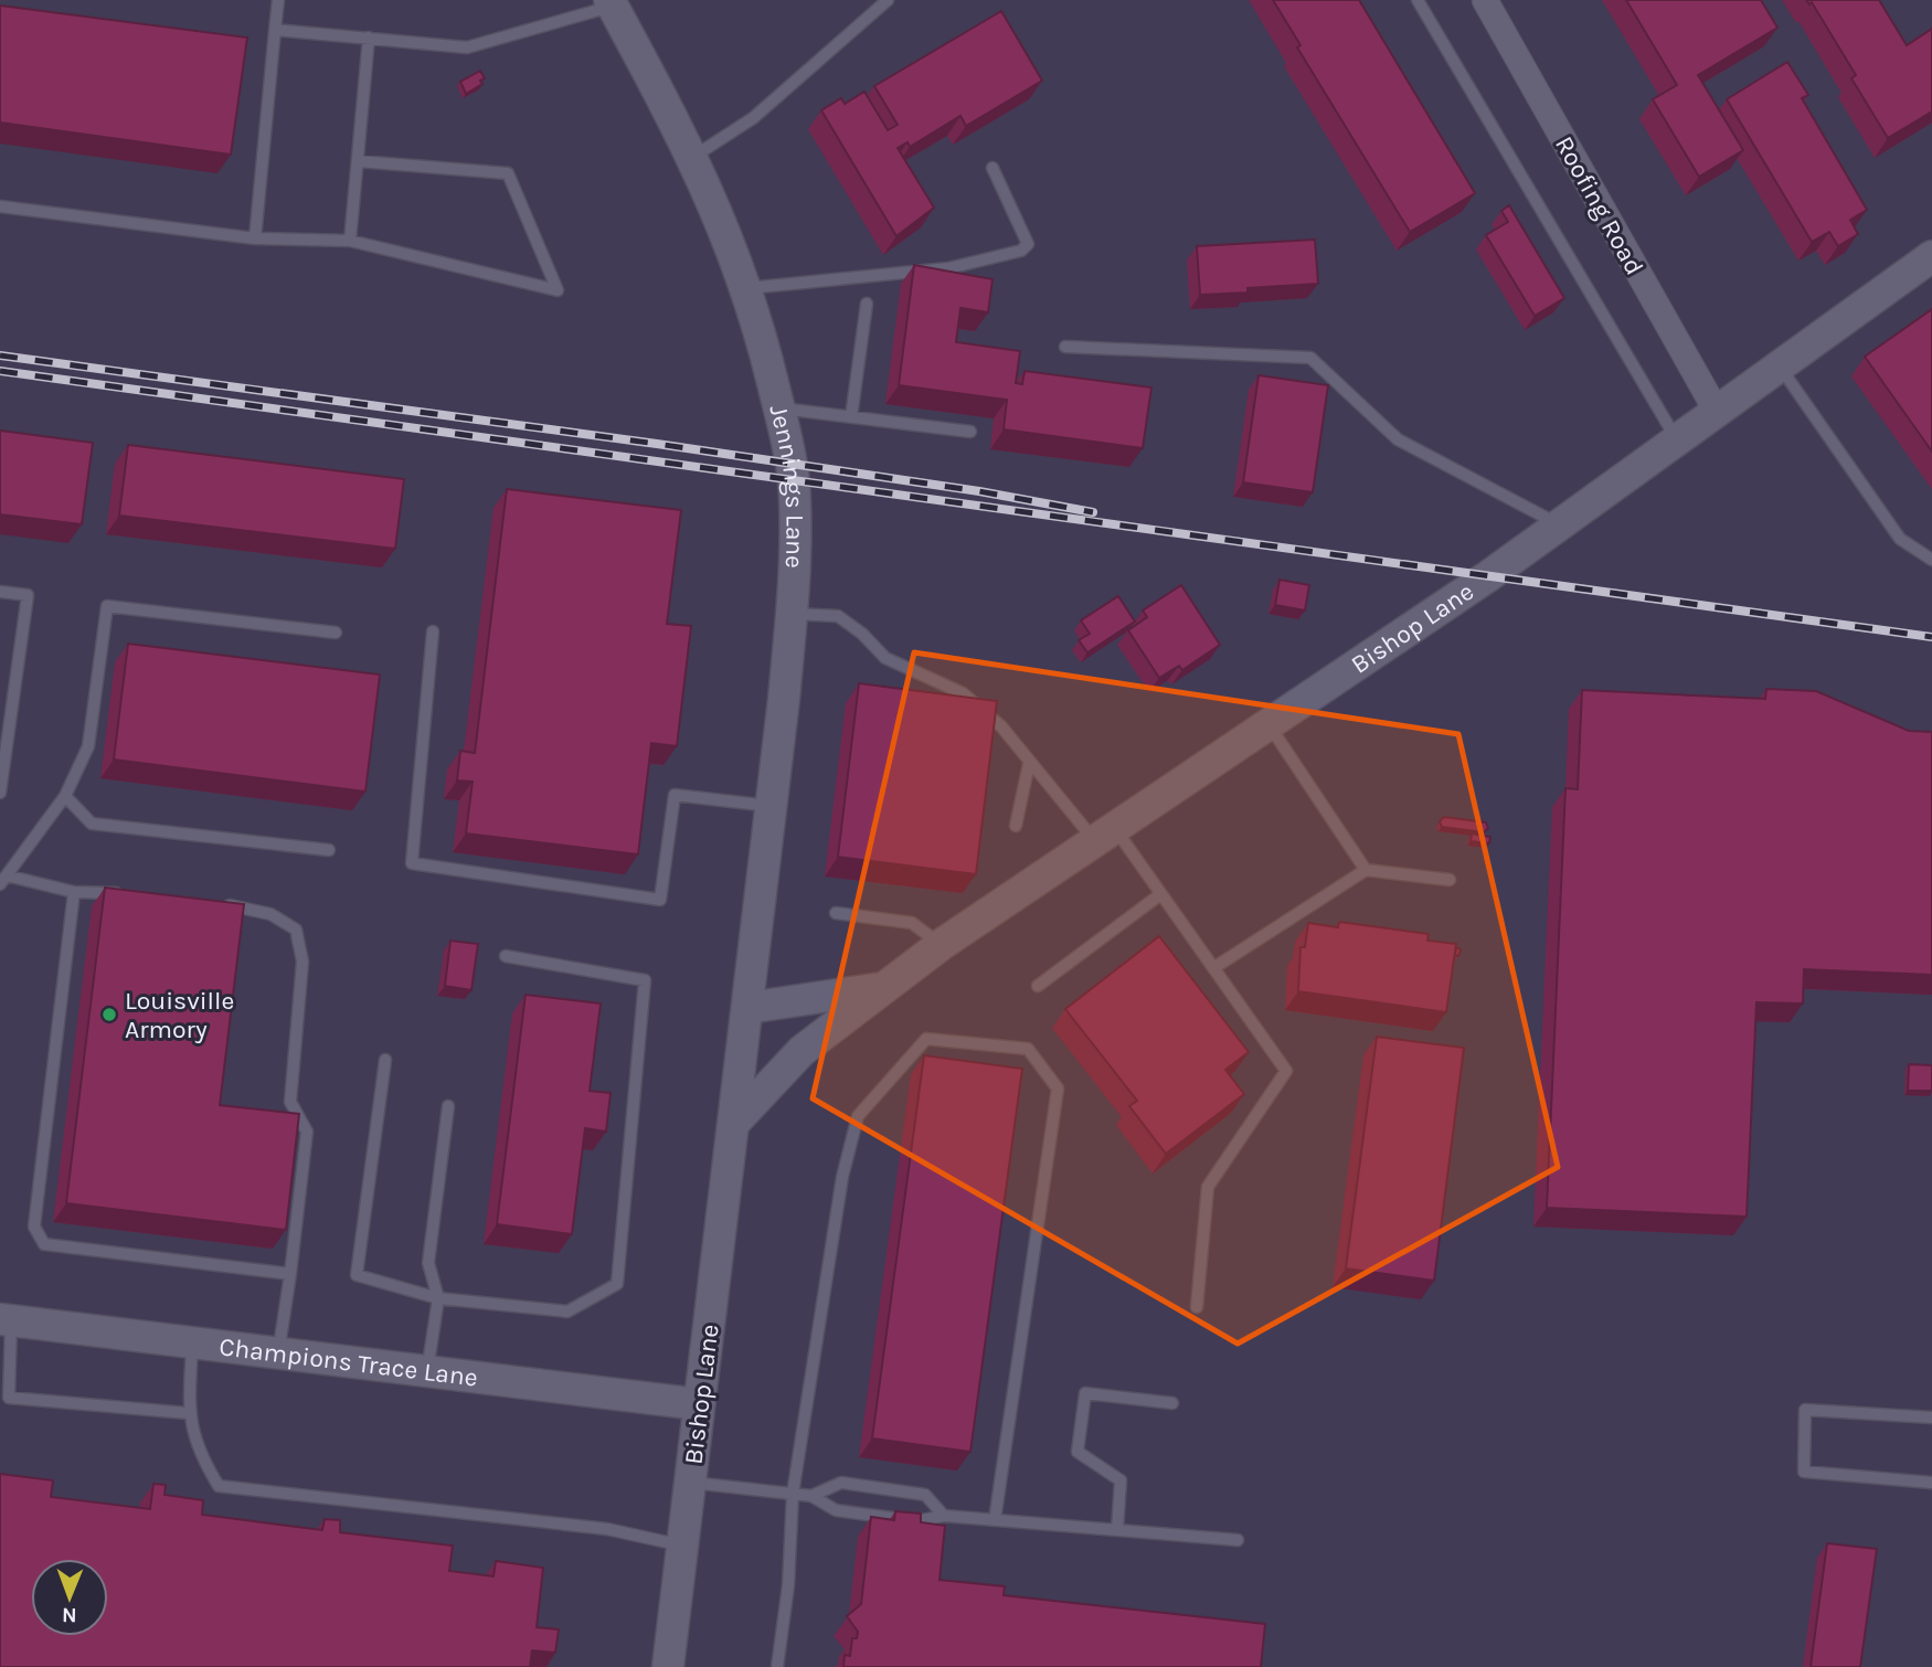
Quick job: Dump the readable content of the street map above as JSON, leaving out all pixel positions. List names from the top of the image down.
{
  "streets": {
    "street": [
      "Roofing Road",
      "Jennings Lane",
      "Bishop Lane",
      "Champions Trace Lane"
    ]
  },
  "crossings": [
    ["Roofing Road", "Bishop Lane"],
    ["Jennings Lane", "Bishop Lane"],
    ["Bishop Lane", "Champions Trace Lane"]
  ],
  "places": ["Louisville Armory"],
  "north": "bottom"
}
